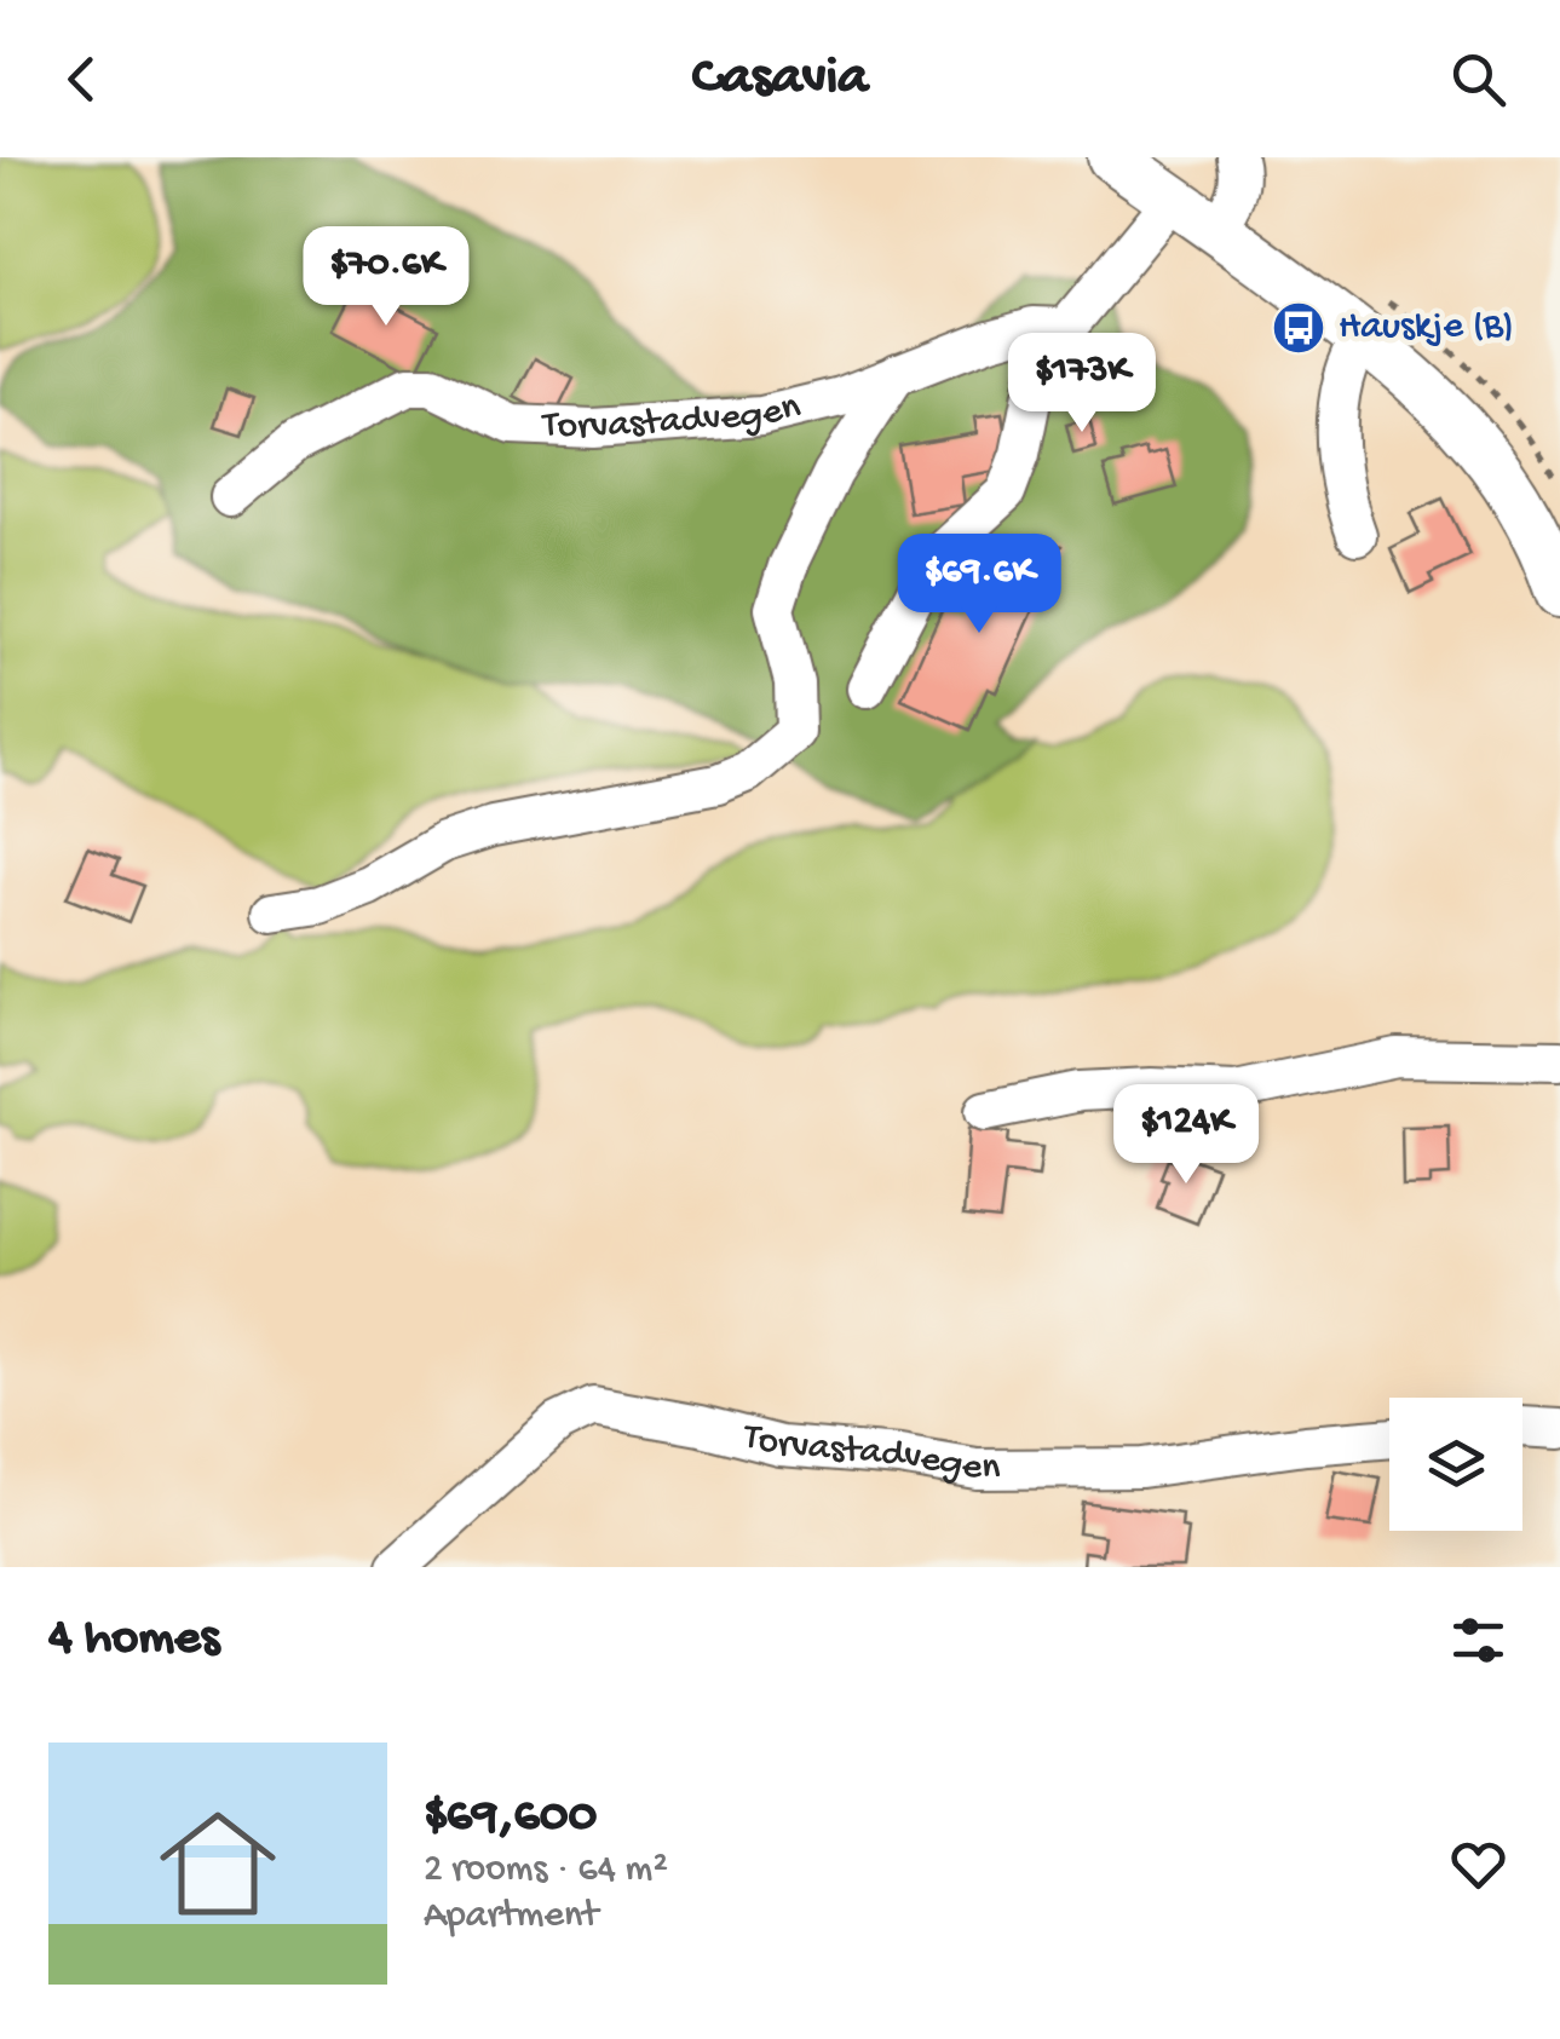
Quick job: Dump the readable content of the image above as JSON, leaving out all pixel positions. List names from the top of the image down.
{
  "streets": {
    "lane": ["Torvastadvegen"]
  },
  "places": {
    "bus stop": ["Hauskje (B)"]
  },
  "page": {
    "header": "Casavia",
    "price": [
      "$70.6K",
      "$173K",
      "$69.6K",
      "$124K"
    ],
    "heading": "4 homes",
    "list": [
      {
        "name": "$69,600",
        "note": "2 rooms · 64 m² · Apartment"
      }
    ]
  }
}
